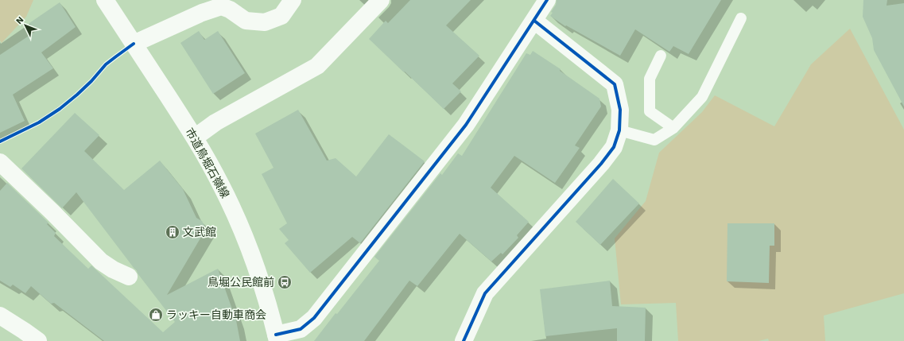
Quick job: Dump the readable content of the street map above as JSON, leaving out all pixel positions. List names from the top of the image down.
{
  "streets": {
    "street": ["市道鳥堀石嶺線"]
  },
  "places": {
    "building": ["文武館"],
    "bus stop": ["鳥堀公民館前"],
    "shop": ["ラッキー自動車商会"]
  },
  "north": "top left"
}
